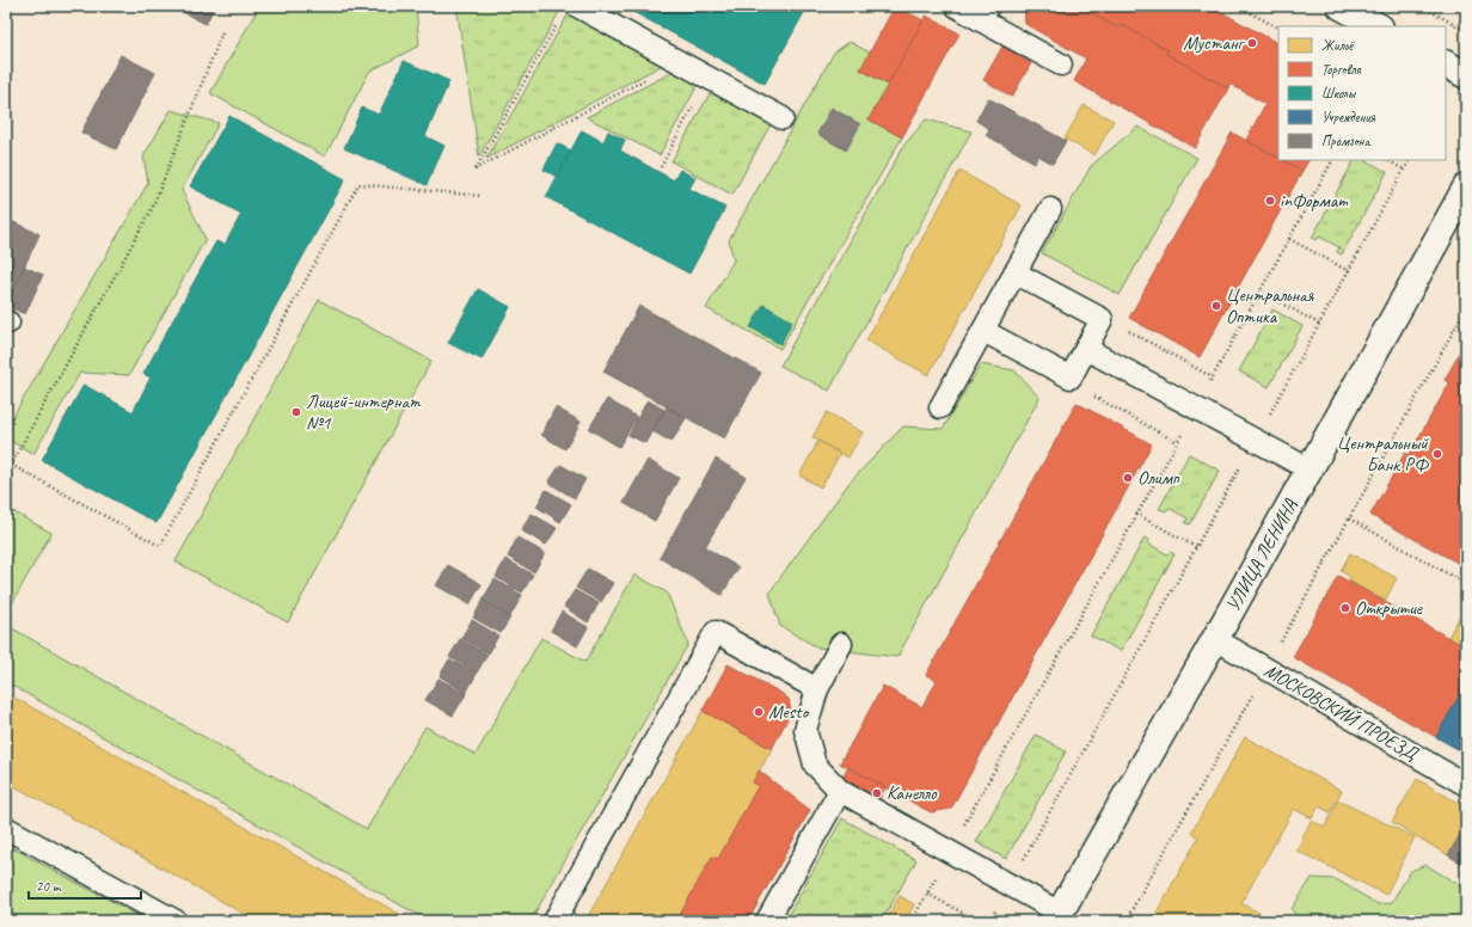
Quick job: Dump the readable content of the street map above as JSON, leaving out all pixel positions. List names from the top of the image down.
{
  "streets": {
    "main road": ["УЛИЦА ЛЕНИНА"],
    "lane": ["МОСКОВСКИЙ ПРОЕЗД"]
  },
  "crossings": [
    ["УЛИЦА ЛЕНИНА", "МОСКОВСКИЙ ПРОЕЗД"]
  ],
  "places": [
    "Мустанг",
    "inФормат",
    "Центральная Оптика",
    "Лицей-интернат №1",
    "Центральный Банк РФ",
    "Олимп",
    "Открытие",
    "Mesto",
    "Канелло"
  ],
  "legend": [
    "Жильё",
    "Торговля",
    "Школы",
    "Учреждения",
    "Промзона"
  ],
  "scale_bar": "20 m"
}
